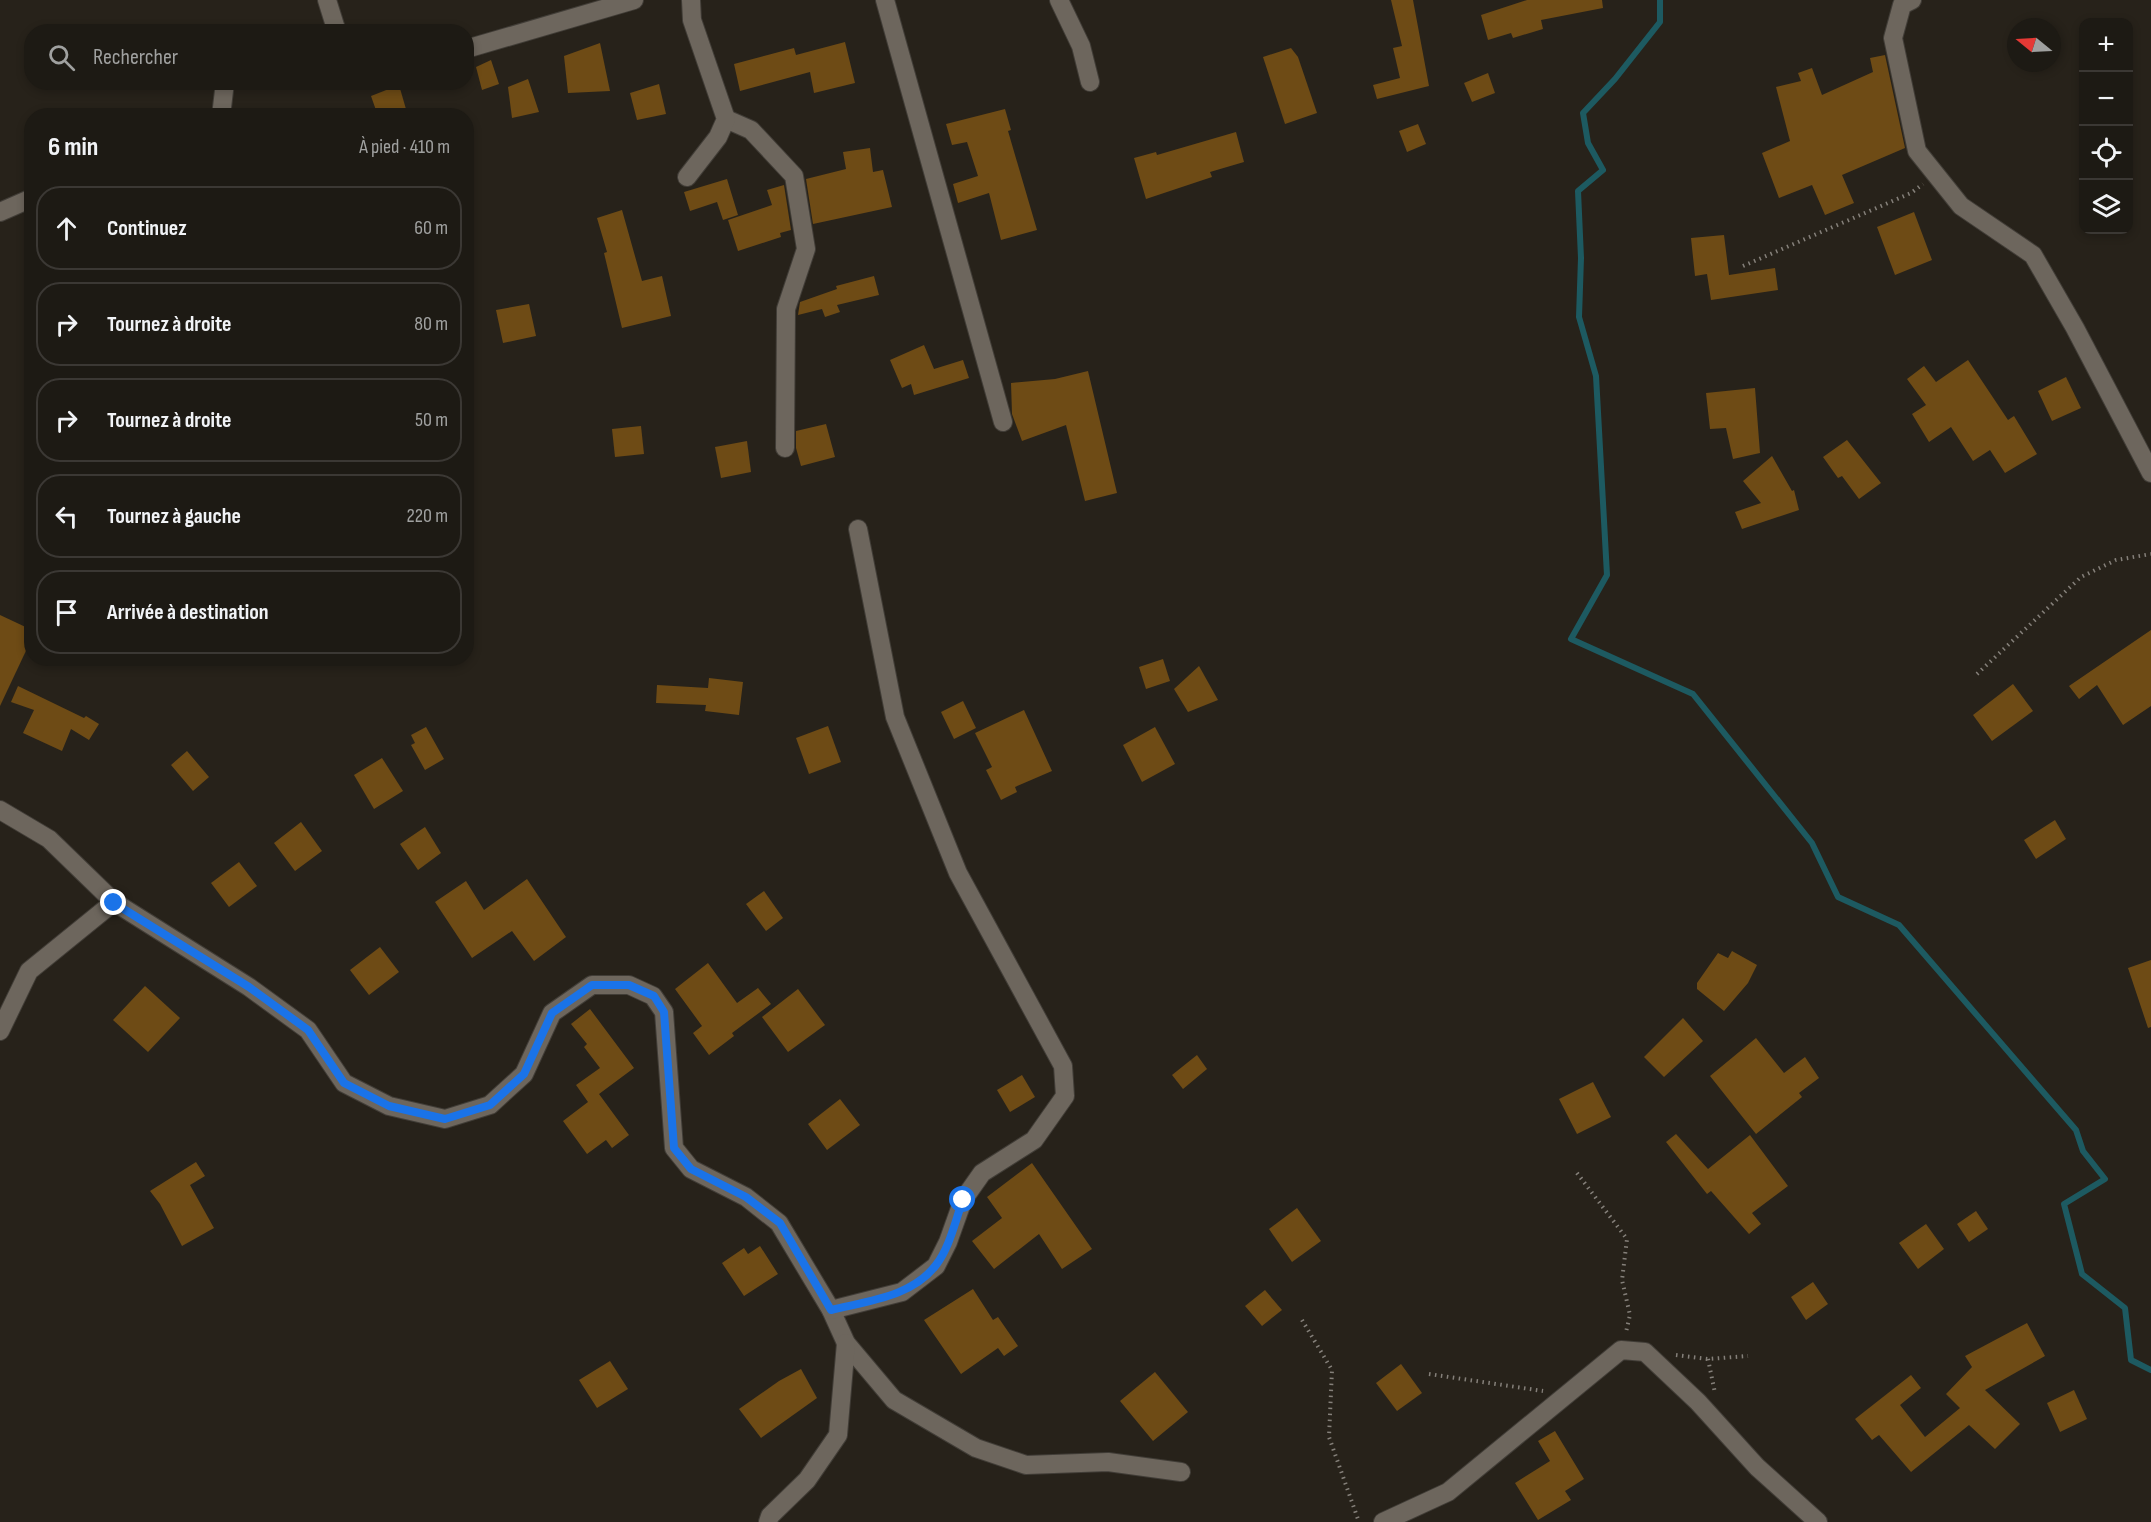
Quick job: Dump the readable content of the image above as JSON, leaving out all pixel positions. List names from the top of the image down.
{
  "north": "left",
  "page": {
    "map_buttons": ["+", "−"],
    "search": "Rechercher",
    "heading": ["6 min", "À pied · 410 m"],
    "list": [
      ["Continuez", "60 m"],
      ["Tournez à droite", "80 m"],
      ["Tournez à droite", "50 m"],
      ["Tournez à gauche", "220 m"],
      "Arrivée à destination"
    ]
  }
}
